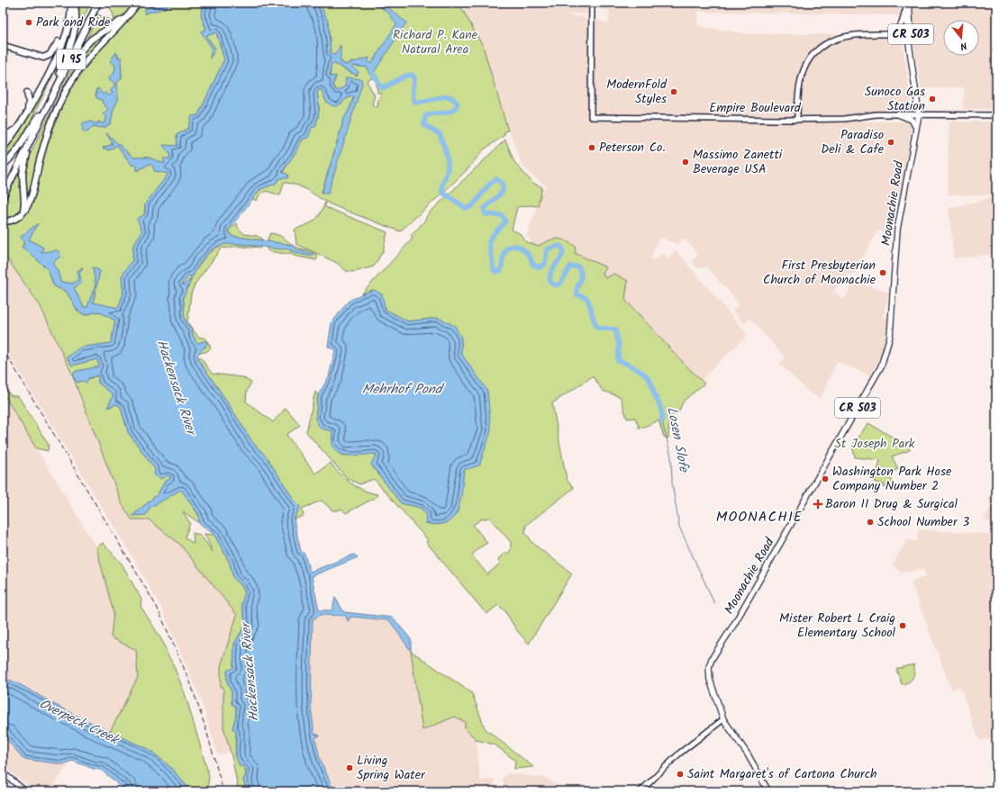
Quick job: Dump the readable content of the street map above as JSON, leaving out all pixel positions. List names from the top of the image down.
{
  "streets": {
    "highway": ["I 95"],
    "main road": ["CR 503", "Moonachie Road"],
    "street": ["Empire Boulevard"]
  },
  "crossings": [
    ["CR 503", "Empire Boulevard"],
    ["CR 503", "Moonachie Road"],
    ["Empire Boulevard", "Moonachie Road"]
  ],
  "districts": ["MOONACHIE"],
  "water": [
    "Hackensack River",
    "Mehrhof Pond",
    "Losen Slofe",
    "Overpeck Creek"
  ],
  "parks": ["Richard P. Kane Natural Area", "St Joseph Park"],
  "places": {
    "other": [
      "Park and Ride",
      "ModernFold Styles",
      "Sunoco Gas Station",
      "Paradiso Deli & Cafe",
      "Peterson Co.",
      "Massimo Zanetti Beverage USA",
      "First Presbyterian Church of Moonachie",
      "Washington Park Hose Company Number 2",
      "School Number 3",
      "Mister Robert L Craig Elementary School",
      "Living Spring Water",
      "Saint Margaret's of Cartona Church"
    ],
    "health": ["Baron II Drug & Surgical"]
  },
  "north": "bottom"
}
